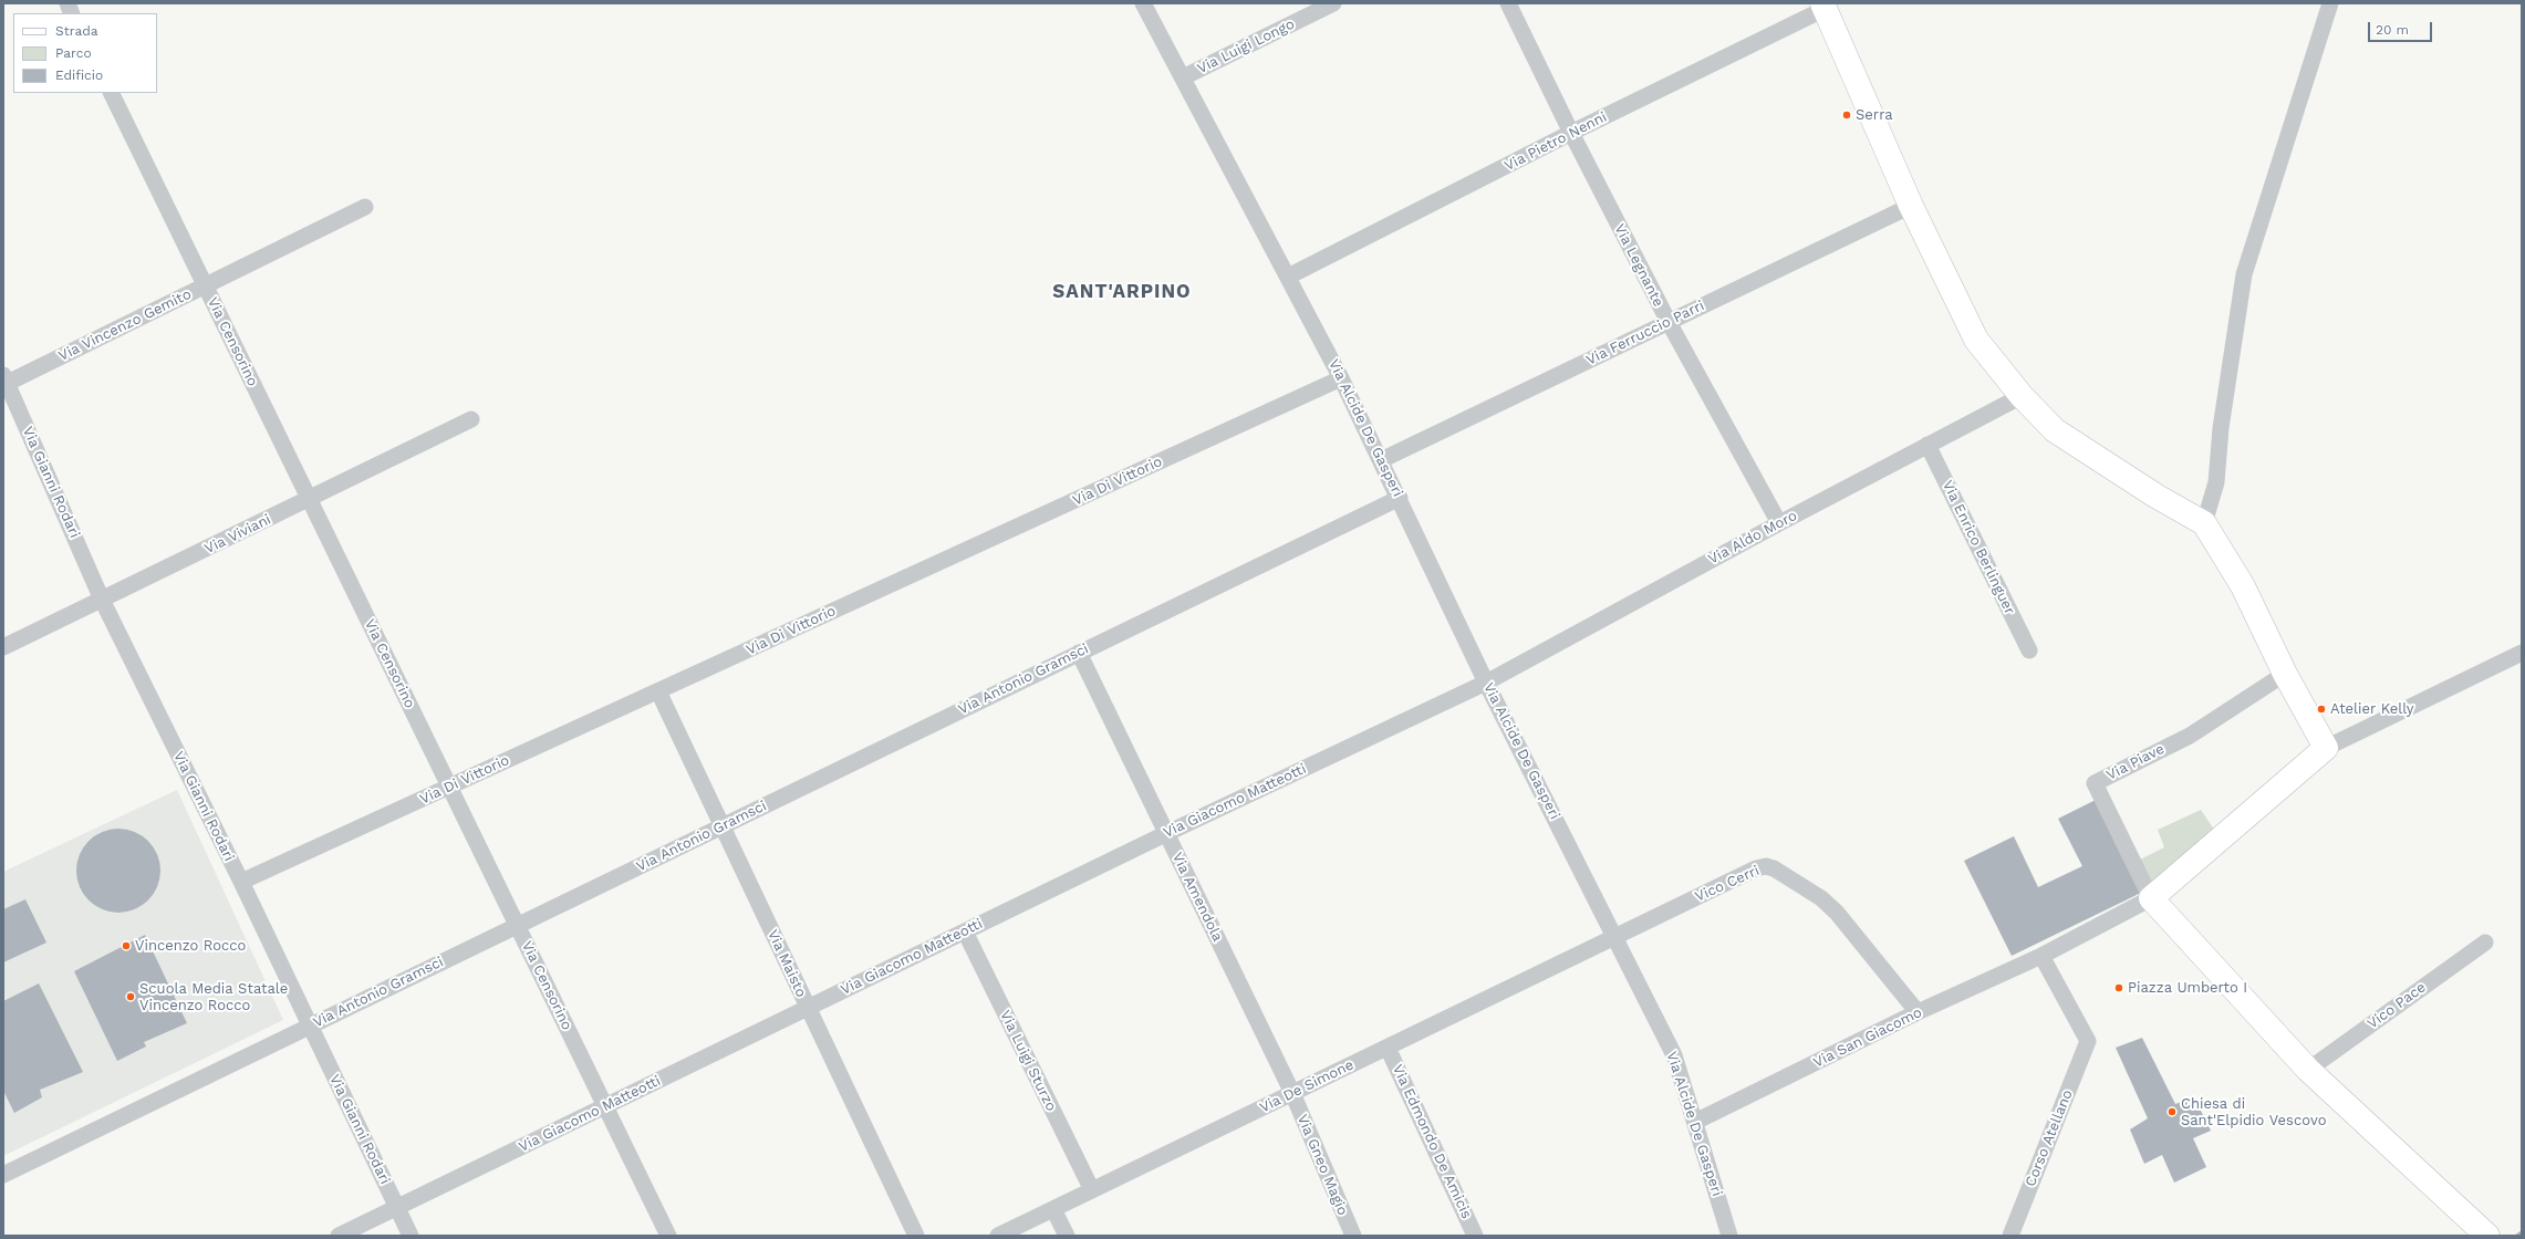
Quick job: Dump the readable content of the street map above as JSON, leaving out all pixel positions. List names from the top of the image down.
{
  "streets": {
    "street": [
      "Via Luigi Longo",
      "Via Pietro Nenni",
      "Via Legnante",
      "Via Vincenzo Gemito",
      "Via Ferruccio Parri",
      "Via Censorino",
      "Via Alcide De Gasperi",
      "Via Di Vittorio",
      "Via Gianni Rodari",
      "Via Viviani",
      "Via Aldo Moro",
      "Via Enrico Berlinguer",
      "Via Antonio Gramsci",
      "Via Piave",
      "Via Giacomo Matteotti",
      "Vico Cerri",
      "Via Amendola",
      "Via Maisto",
      "Vico Pace",
      "Via San Giacomo",
      "Via Luigi Sturzo",
      "Via De Simone",
      "Corso Atellano",
      "Via Edmondo De Amicis",
      "Via Gneo Magio"
    ]
  },
  "crossings": [
    ["Via Luigi Longo", "Via Alcide De Gasperi"],
    ["Via Pietro Nenni", "Via Legnante"],
    ["Via Pietro Nenni", "Via Alcide De Gasperi"],
    ["Via Legnante", "Via Ferruccio Parri"],
    ["Via Legnante", "Via Aldo Moro"],
    ["Via Vincenzo Gemito", "Via Censorino"],
    ["Via Vincenzo Gemito", "Via Gianni Rodari"],
    ["Via Ferruccio Parri", "Via Alcide De Gasperi"],
    ["Via Censorino", "Via Di Vittorio"],
    ["Via Censorino", "Via Viviani"],
    ["Via Censorino", "Via Antonio Gramsci"],
    ["Via Censorino", "Via Giacomo Matteotti"],
    ["Via Alcide De Gasperi", "Via Di Vittorio"],
    ["Via Alcide De Gasperi", "Via Aldo Moro"],
    ["Via Alcide De Gasperi", "Via Antonio Gramsci"],
    ["Via Alcide De Gasperi", "Via Giacomo Matteotti"],
    ["Via Alcide De Gasperi", "Vico Cerri"],
    ["Via Alcide De Gasperi", "Via San Giacomo"],
    ["Via Alcide De Gasperi", "Via De Simone"],
    ["Via Di Vittorio", "Via Gianni Rodari"],
    ["Via Di Vittorio", "Via Maisto"],
    ["Via Gianni Rodari", "Via Viviani"],
    ["Via Gianni Rodari", "Via Antonio Gramsci"],
    ["Via Gianni Rodari", "Via Giacomo Matteotti"],
    ["Via Aldo Moro", "Via Enrico Berlinguer"],
    ["Via Aldo Moro", "Via Giacomo Matteotti"],
    ["Via Antonio Gramsci", "Via Amendola"],
    ["Via Antonio Gramsci", "Via Maisto"],
    ["Via Giacomo Matteotti", "Via Amendola"],
    ["Via Giacomo Matteotti", "Via Maisto"],
    ["Via Giacomo Matteotti", "Via Luigi Sturzo"],
    ["Vico Cerri", "Via San Giacomo"],
    ["Vico Cerri", "Via De Simone"],
    ["Via Amendola", "Via De Simone"],
    ["Via Amendola", "Via Gneo Magio"],
    ["Via San Giacomo", "Corso Atellano"],
    ["Via Luigi Sturzo", "Via De Simone"],
    ["Via De Simone", "Via Edmondo De Amicis"],
    ["Via De Simone", "Via Gneo Magio"]
  ],
  "districts": ["SANT'ARPINO"],
  "places": [
    "Serra",
    "Atelier Kelly",
    "Vincenzo Rocco",
    "Piazza Umberto I",
    "Scuola Media Statale Vincenzo Rocco",
    "Chiesa di Sant'Elpidio Vescovo"
  ],
  "legend": ["Strada", "Parco", "Edificio"],
  "scale_bar": "20 m"
}
